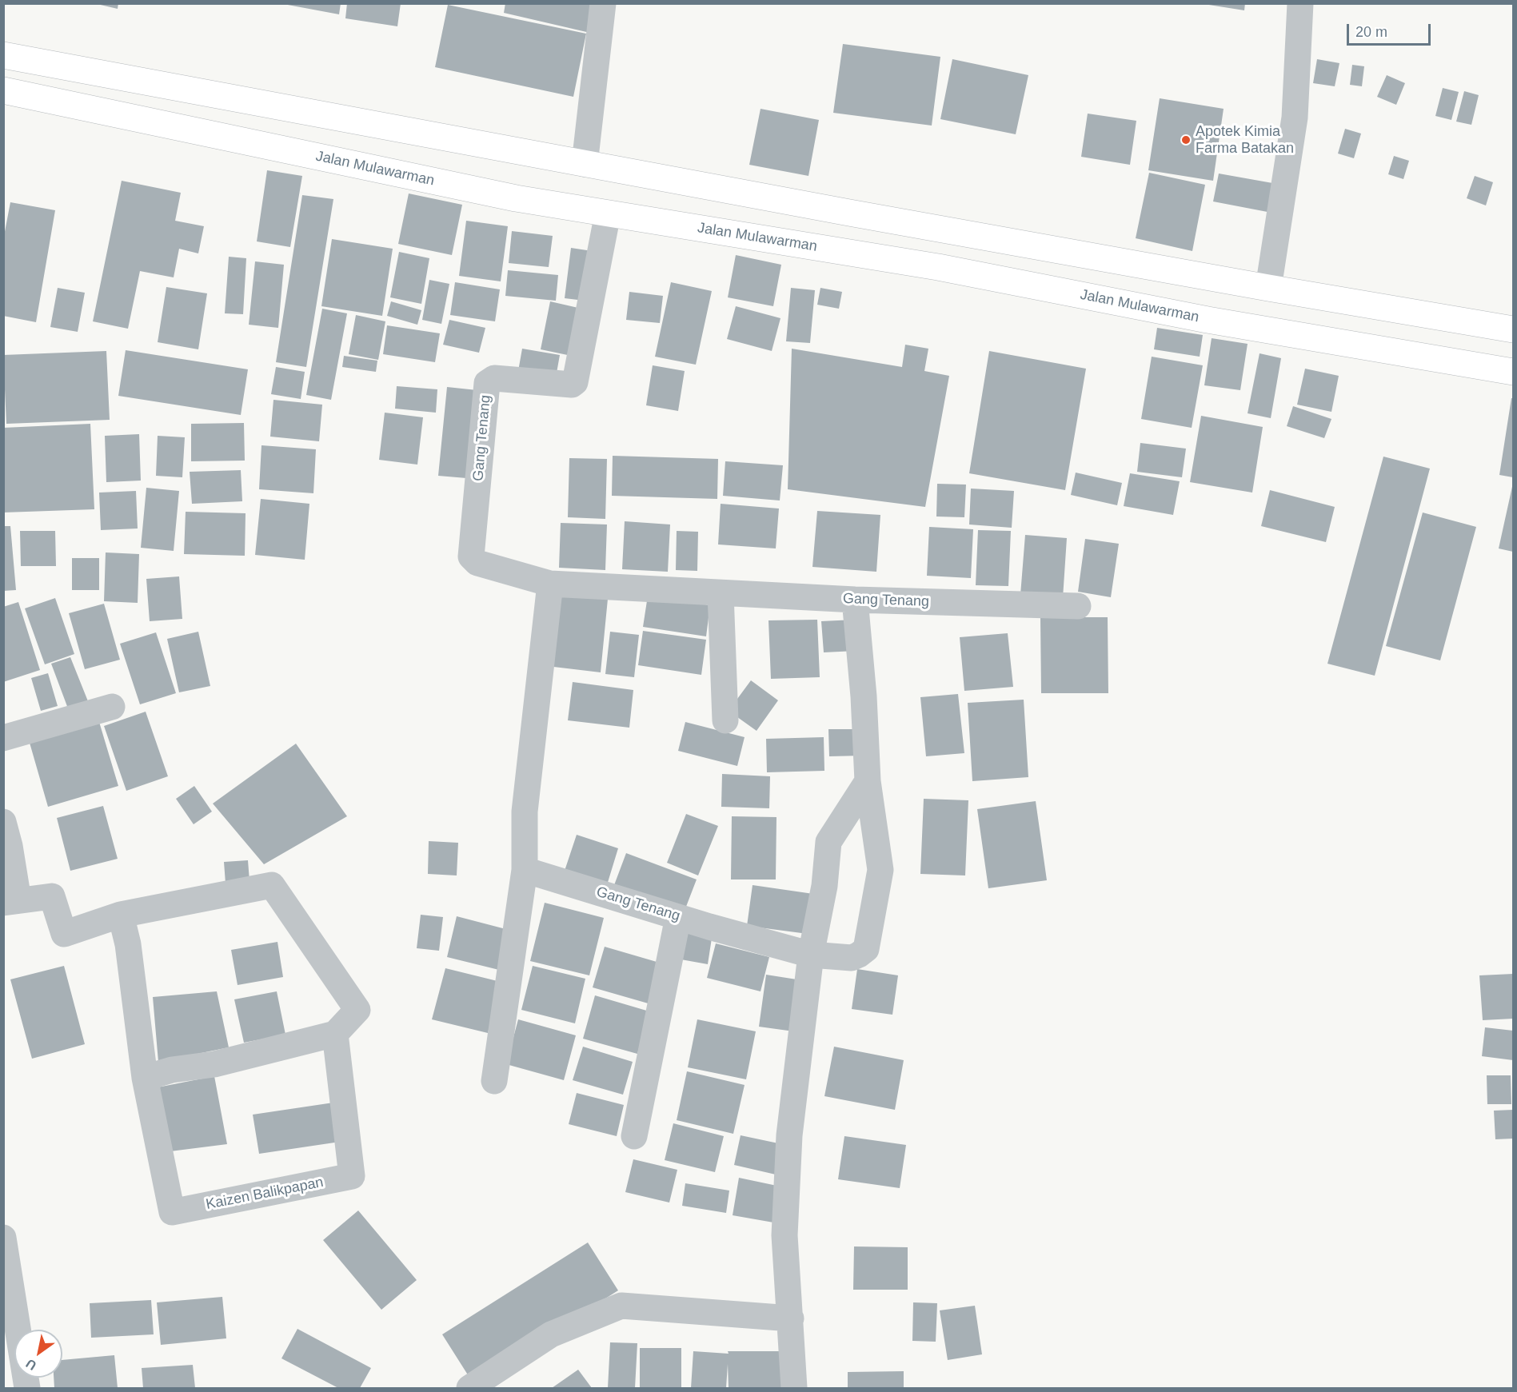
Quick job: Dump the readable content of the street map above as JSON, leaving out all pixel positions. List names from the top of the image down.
{
  "streets": {
    "highway": ["Jalan Mulawarman"],
    "street": ["Gang Tenang", "Kaizen Balikpapan"]
  },
  "crossings": [
    ["Jalan Mulawarman", "Gang Tenang"]
  ],
  "places": ["Apotek Kimia Farma Batakan"],
  "scale_bar": "20 m",
  "north": "bottom left"
}
